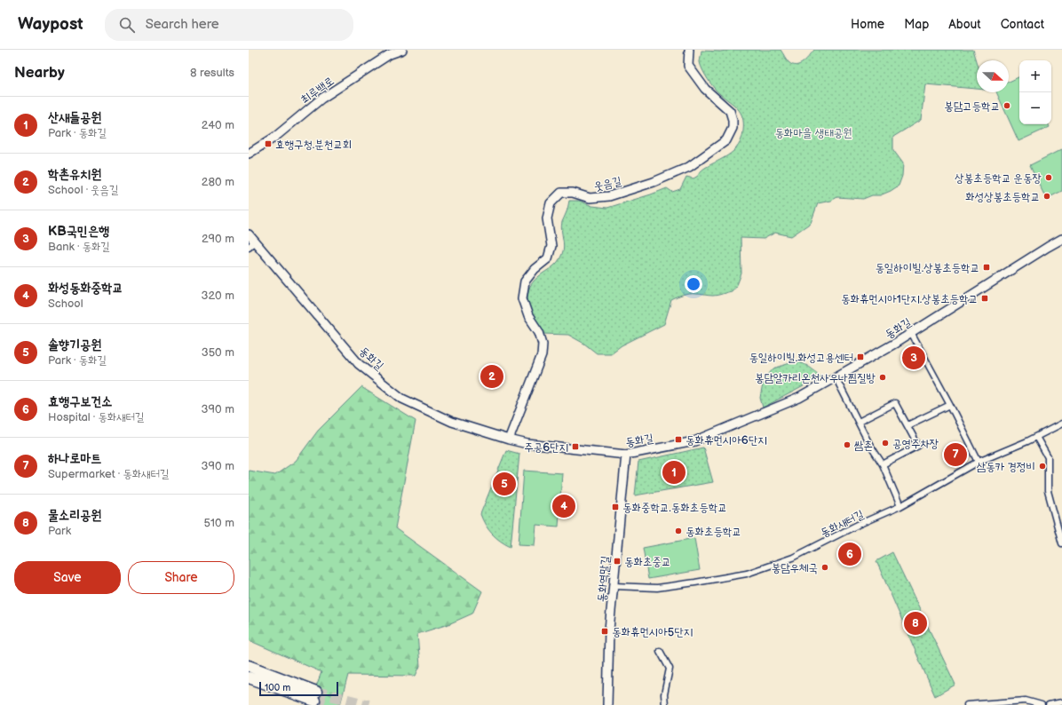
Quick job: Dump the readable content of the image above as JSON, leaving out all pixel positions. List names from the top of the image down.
{
  "streets": {
    "street": [
      "최루백로",
      "웃음길",
      "동화길",
      "동화새터길",
      "동화역말길"
    ]
  },
  "crossings": [
    ["웃음길", "동화길"],
    ["동화길", "동화역말길"],
    ["동화새터길", "동화역말길"]
  ],
  "parks": ["동화마을 생태공원"],
  "places": {
    "other": [
      "봉담고등학교",
      "상봉초등학교 운동장",
      "화성상봉초등학교",
      "봉담알카리온천사우나찜질방",
      "공영주차장",
      "쌈촌",
      "삼동카 경정비",
      "동화초등학교",
      "봉담우체국"
    ],
    "transit": [
      "효행구청.분천교회",
      "동일하이빌.상봉초등학교",
      "동화휴먼시아1단지.상봉초등학교",
      "동일하이빌.화성고용센터",
      "동화휴먼시아6단지",
      "주공6단지",
      "동화중학교.동화초등학교",
      "동화초중교",
      "동화휴먼시아5단지"
    ]
  },
  "scale_bar": "100 m",
  "north": "right",
  "page": {
    "header": "Waypost",
    "search": "Search here",
    "nav": [
      "Home",
      "Map",
      "About",
      "Contact"
    ],
    "heading": ["Nearby", "8 results"],
    "map_buttons": ["+", "−"],
    "list": [
      {
        "mark": "1",
        "name": "산새들공원",
        "note": "Park · 동화길",
        "value": "240 m"
      },
      {
        "mark": "2",
        "name": "학촌유치원",
        "note": "School · 웃음길",
        "value": "280 m"
      },
      {
        "mark": "3",
        "name": "KB국민은행",
        "note": "Bank · 동화길",
        "value": "290 m"
      },
      {
        "mark": "4",
        "name": "화성동화중학교",
        "note": "School",
        "value": "320 m"
      },
      {
        "mark": "5",
        "name": "솔향기공원",
        "note": "Park · 동화길",
        "value": "350 m"
      },
      {
        "mark": "6",
        "name": "효행구보건소",
        "note": "Hospital · 동화새터길",
        "value": "390 m"
      },
      {
        "mark": "7",
        "name": "하나로마트",
        "note": "Supermarket · 동화새터길",
        "value": "390 m"
      },
      {
        "mark": "8",
        "name": "물소리공원",
        "note": "Park",
        "value": "510 m"
      }
    ],
    "pins": [
      "3",
      "2",
      "7",
      "1",
      "5",
      "4",
      "6",
      "8"
    ],
    "buttons": ["Save", "Share"],
    "scale": "100 m"
  }
}
